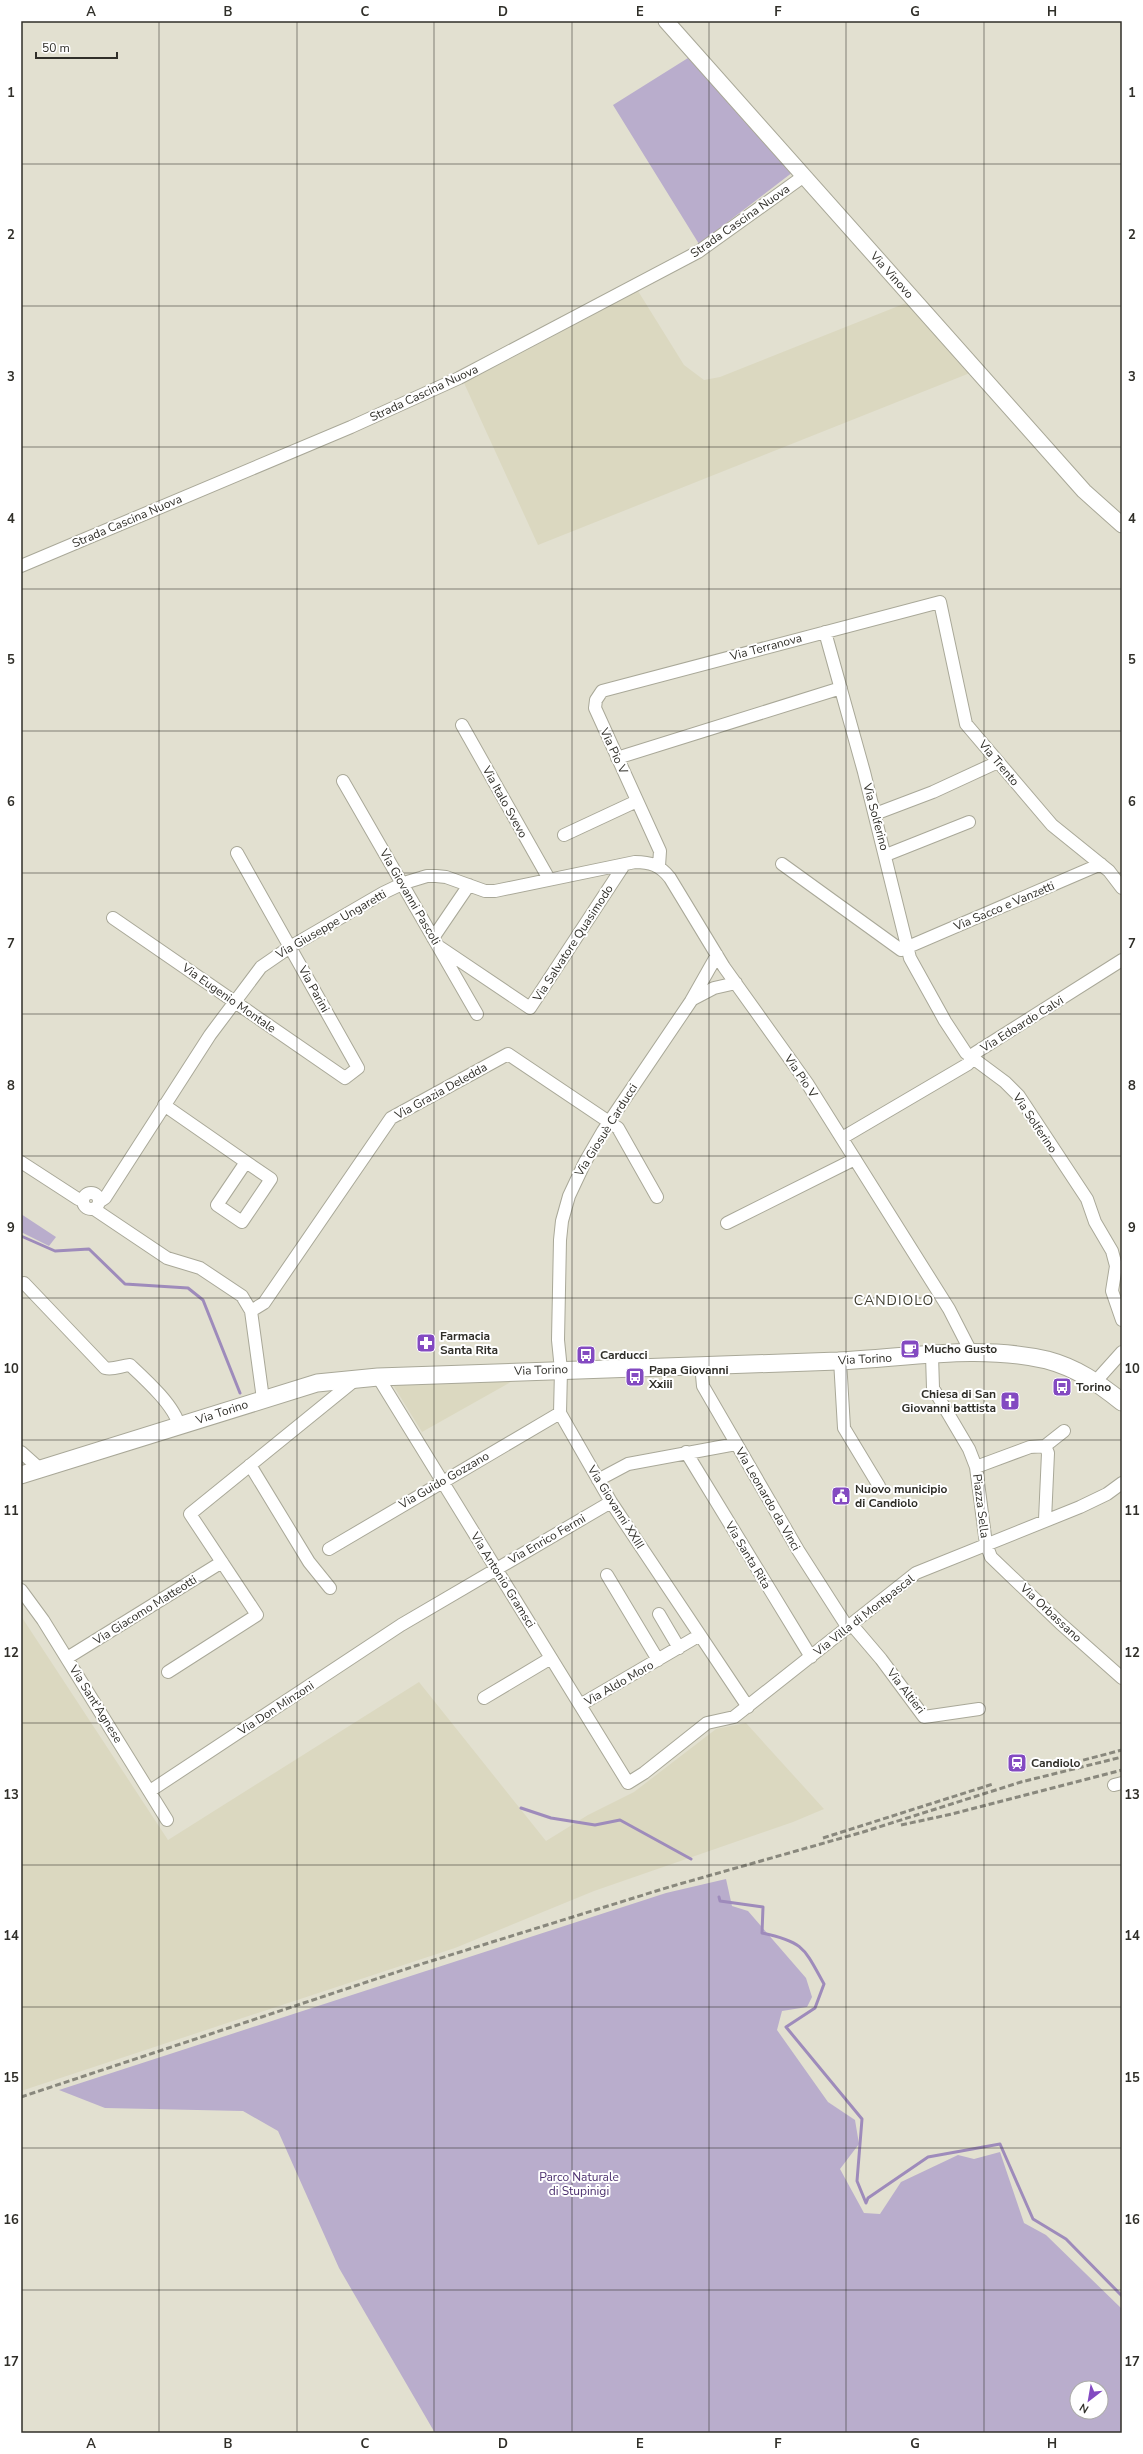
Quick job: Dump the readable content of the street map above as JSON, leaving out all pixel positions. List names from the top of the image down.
{
  "streets": {
    "main road": ["Via Torino"],
    "street": [
      "Strada Cascina Nuova",
      "Via Vinovo",
      "Via Terranova",
      "Via Pio V",
      "Via Trento",
      "Via Italo Svevo",
      "Via Solferino",
      "Via Giovanni Pascoli",
      "Via Sacco e Vanzetti",
      "Via Giuseppe Ungaretti",
      "Via Salvatore Quasimodo",
      "Via Parini",
      "Via Eugenio Montale",
      "Via Edoardo Calvi",
      "Via Grazia Deledda",
      "Via Giosuè Carducci",
      "Via Guido Gozzano",
      "Via Leonardo da Vinci",
      "Piazza Sella",
      "Via Giovanni XXIII",
      "Via Enrico Fermi",
      "Via Santa Rita",
      "Via Antonio Gramsci",
      "Via Giacomo Matteotti",
      "Via Orbassano",
      "Via Villa di Montpascal",
      "Via Aldo Moro",
      "Via Altieri",
      "Via Sant'Agnese",
      "Via Don Minzoni"
    ]
  },
  "crossings": [
    ["Strada Cascina Nuova", "Via Vinovo"],
    ["Via Terranova", "Via Pio V"],
    ["Via Terranova", "Via Trento"],
    ["Via Terranova", "Via Solferino"],
    ["Via Pio V", "Via Giuseppe Ungaretti"],
    ["Via Pio V", "Via Edoardo Calvi"],
    ["Via Pio V", "Via Giosuè Carducci"],
    ["Via Pio V", "Via Torino"],
    ["Via Trento", "Via Sacco e Vanzetti"],
    ["Via Italo Svevo", "Via Giuseppe Ungaretti"],
    ["Via Solferino", "Via Sacco e Vanzetti"],
    ["Via Solferino", "Via Edoardo Calvi"],
    ["Via Giovanni Pascoli", "Via Giuseppe Ungaretti"],
    ["Via Giovanni Pascoli", "Via Salvatore Quasimodo"],
    ["Via Giuseppe Ungaretti", "Via Salvatore Quasimodo"],
    ["Via Giuseppe Ungaretti", "Via Parini"],
    ["Via Giuseppe Ungaretti", "Via Eugenio Montale"],
    ["Via Parini", "Via Eugenio Montale"],
    ["Via Grazia Deledda", "Via Giosuè Carducci"],
    ["Via Giosuè Carducci", "Via Torino"],
    ["Via Torino", "Via Leonardo da Vinci"],
    ["Via Torino", "Piazza Sella"],
    ["Via Torino", "Via Antonio Gramsci"],
    ["Via Guido Gozzano", "Via Giovanni XXIII"],
    ["Via Guido Gozzano", "Via Antonio Gramsci"],
    ["Via Leonardo da Vinci", "Via Villa di Montpascal"],
    ["Via Leonardo da Vinci", "Via Altieri"],
    ["Piazza Sella", "Via Orbassano"],
    ["Piazza Sella", "Via Villa di Montpascal"],
    ["Via Giovanni XXIII", "Via Enrico Fermi"],
    ["Via Giovanni XXIII", "Via Villa di Montpascal"],
    ["Via Enrico Fermi", "Via Antonio Gramsci"],
    ["Via Enrico Fermi", "Via Don Minzoni"],
    ["Via Santa Rita", "Via Villa di Montpascal"],
    ["Via Antonio Gramsci", "Via Villa di Montpascal"],
    ["Via Antonio Gramsci", "Via Aldo Moro"],
    ["Via Giacomo Matteotti", "Via Sant'Agnese"],
    ["Via Orbassano", "Via Villa di Montpascal"],
    ["Via Villa di Montpascal", "Via Altieri"],
    ["Via Sant'Agnese", "Via Don Minzoni"]
  ],
  "districts": ["CANDIOLO"],
  "parks": ["Parco Naturale di Stupinigi"],
  "places": {
    "pharmacy": ["Farmacia Santa Rita"],
    "cafe": ["Mucho Gusto"],
    "bus stop": ["Carducci", "Papa Giovanni Xxiii", "Torino"],
    "church": ["Chiesa di San Giovanni battista"],
    "public building": ["Nuovo municipio di Candiolo"],
    "station": ["Candiolo"]
  },
  "scale_bar": "50 m",
  "north": "bottom left",
  "grid": {
    "columns": [
      "A",
      "B",
      "C",
      "D",
      "E",
      "F",
      "G",
      "H"
    ],
    "rows": [
      "1",
      "2",
      "3",
      "4",
      "5",
      "6",
      "7",
      "8",
      "9",
      "10",
      "11",
      "12",
      "13",
      "14",
      "15",
      "16",
      "17"
    ]
  }
}
